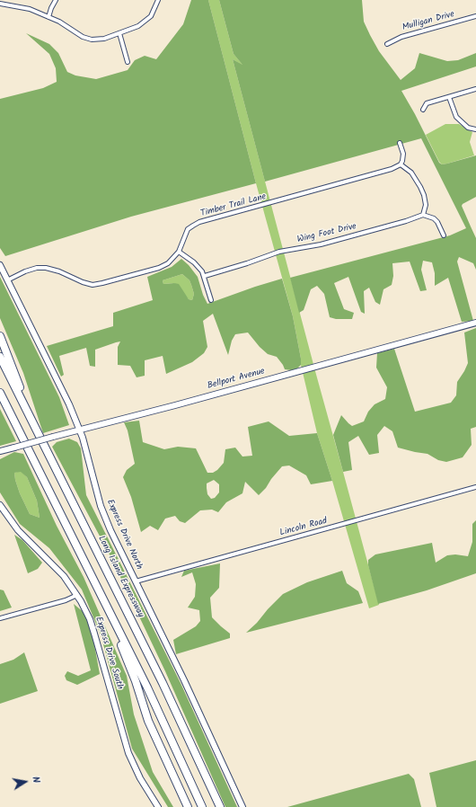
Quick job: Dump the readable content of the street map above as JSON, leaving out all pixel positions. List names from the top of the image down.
{
  "streets": {
    "highway": ["Long Island Expressway"],
    "main road": ["Bellport Avenue", "Express Drive North", "Express Drive South"],
    "street": [
      "Mulligan Drive",
      "Timber Trail Lane",
      "Wing Foot Drive",
      "Lincoln Road"
    ]
  },
  "crossings": [
    ["Timber Trail Lane", "Express Drive North"],
    ["Bellport Avenue", "Express Drive North"],
    ["Lincoln Road", "Express Drive North"]
  ],
  "north": "right"
}
